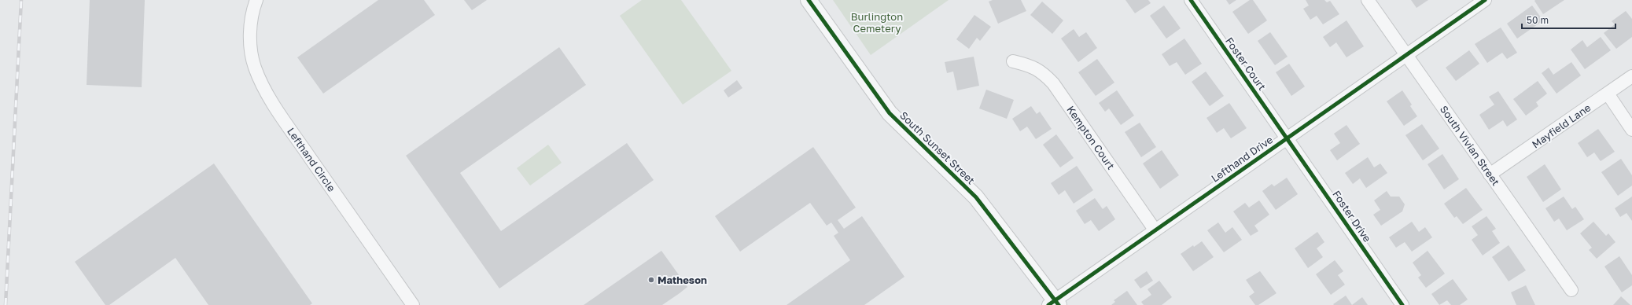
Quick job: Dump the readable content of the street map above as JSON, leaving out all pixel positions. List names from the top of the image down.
{
  "streets": {
    "street": [
      "Foster Court",
      "Mayfield Lane",
      "Kempton Court",
      "South Vivian Street",
      "South Sunset Street",
      "Lefthand Drive",
      "Lefthand Circle",
      "Foster Drive"
    ]
  },
  "crossings": [
    ["Foster Court", "Lefthand Drive"],
    ["Foster Court", "Foster Drive"],
    ["Mayfield Lane", "South Vivian Street"],
    ["Kempton Court", "Lefthand Drive"],
    ["South Vivian Street", "Lefthand Drive"],
    ["South Sunset Street", "Lefthand Drive"],
    ["Lefthand Drive", "Foster Drive"]
  ],
  "parks": ["Burlington Cemetery"],
  "places": ["Matheson"],
  "scale_bar": "50 m"
}
